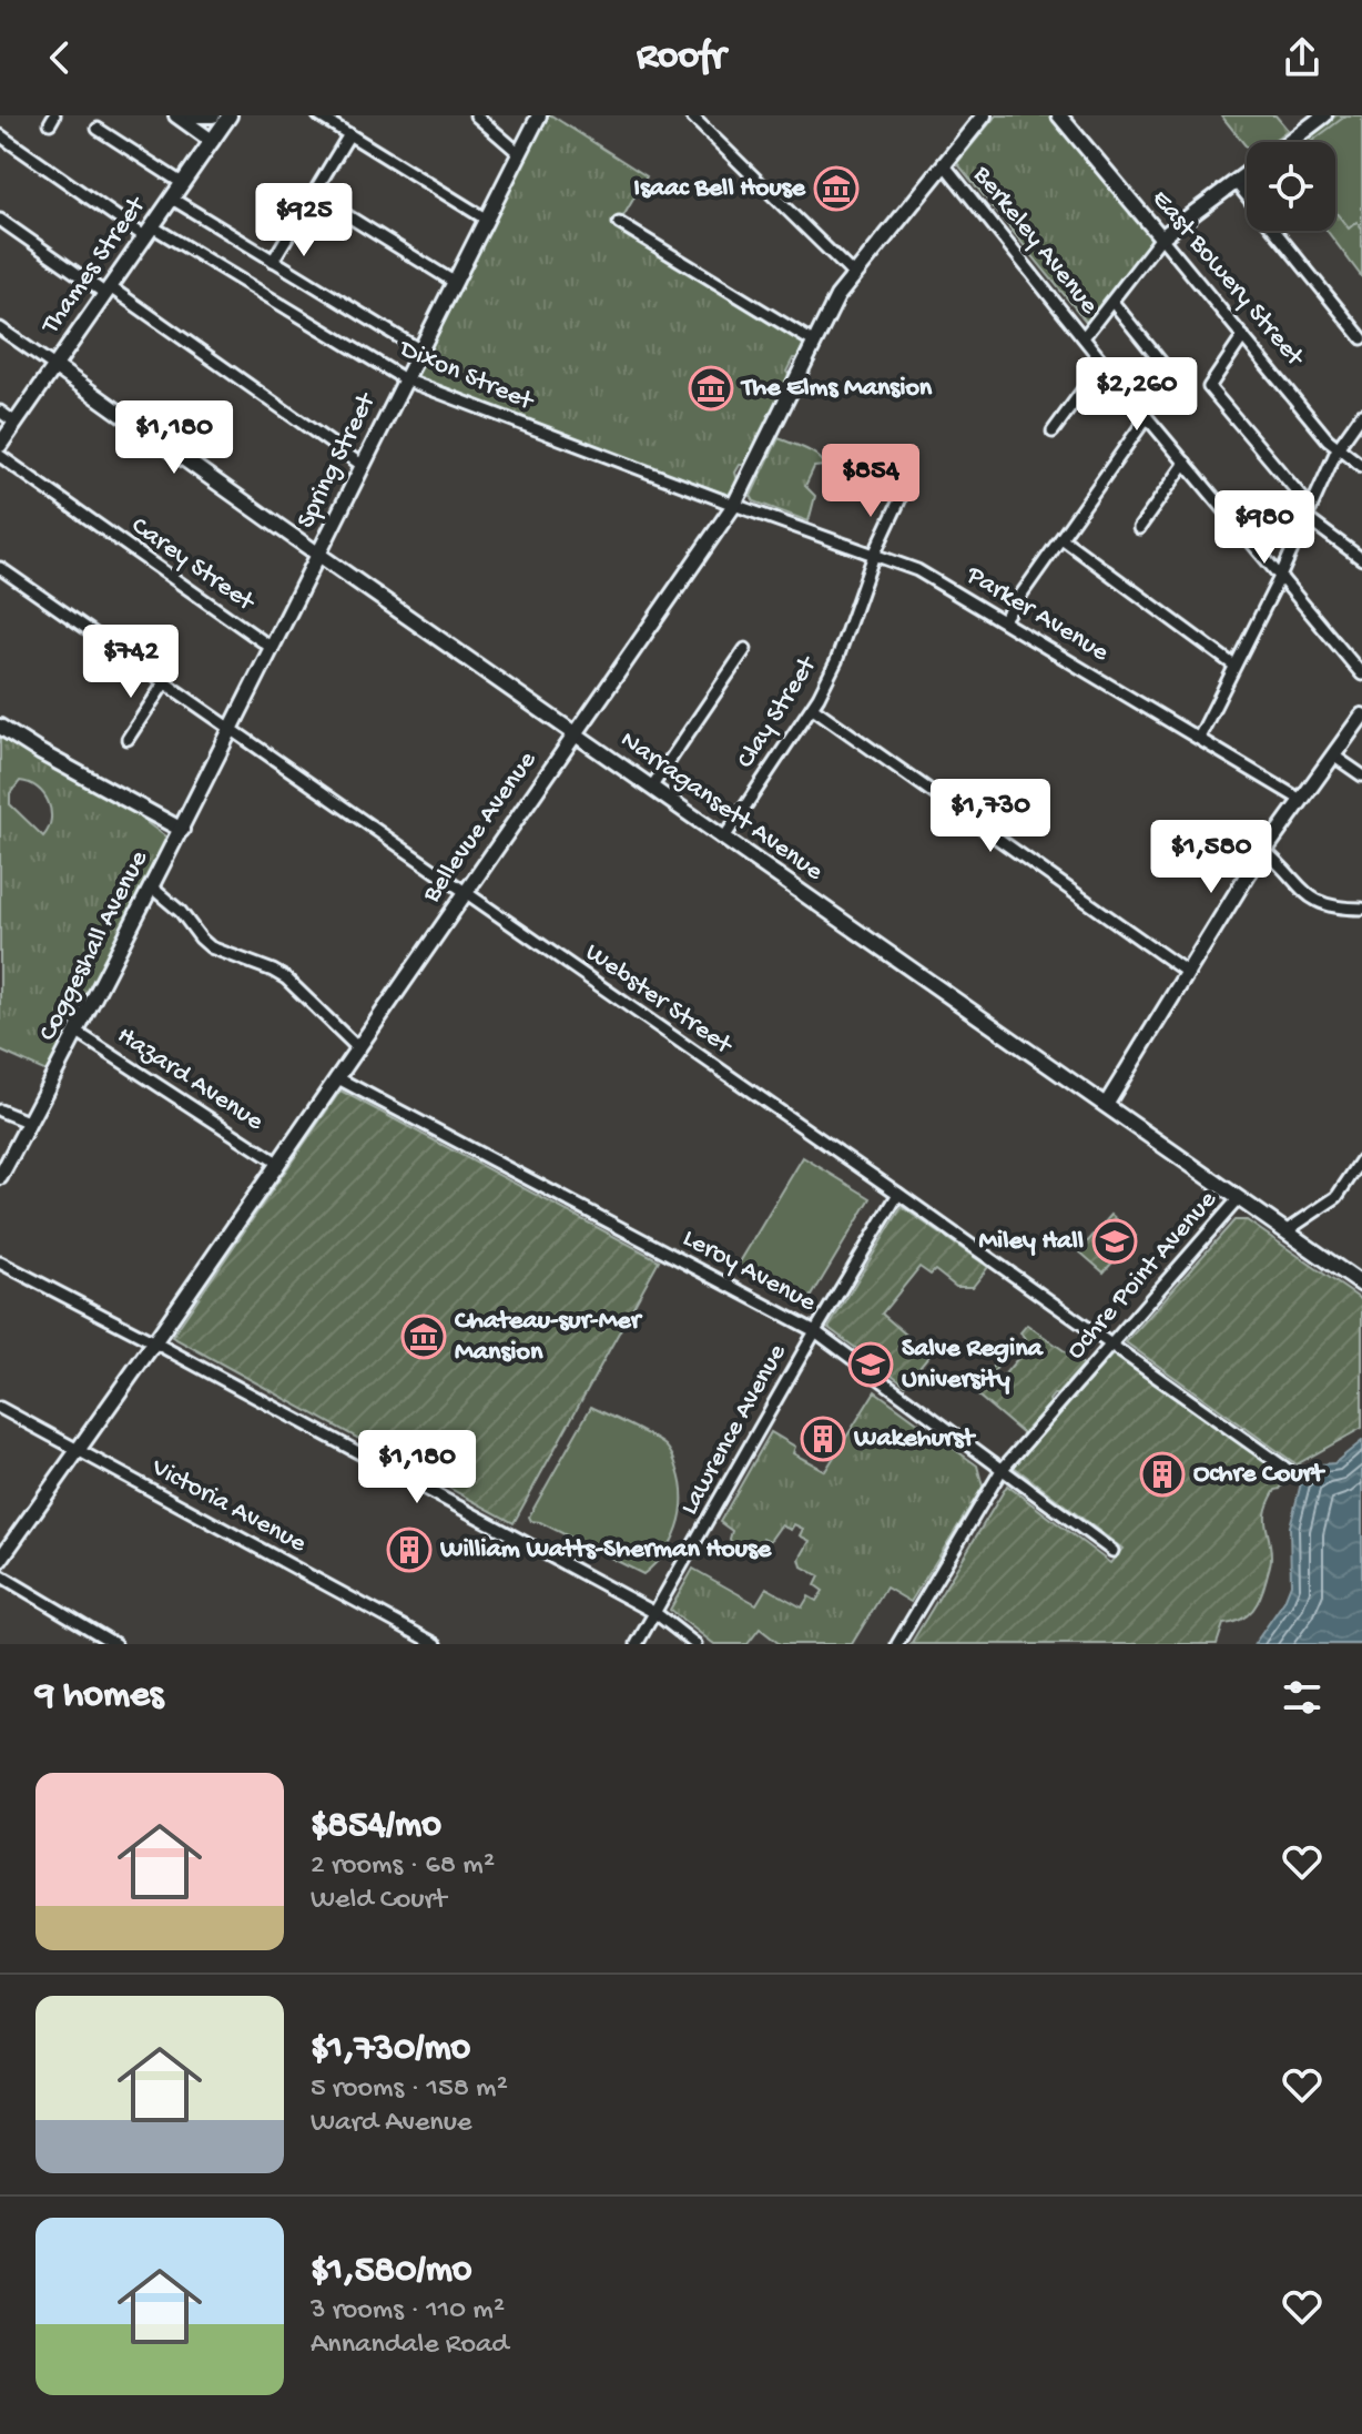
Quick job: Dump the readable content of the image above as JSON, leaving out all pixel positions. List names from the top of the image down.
{
  "streets": {
    "main road": [
      "Thames Street",
      "East Bowery Street",
      "Spring Street",
      "Narragansett Avenue",
      "Bellevue Avenue",
      "Coggeshall Avenue"
    ],
    "street": [
      "Berkeley Avenue",
      "Dixon Street",
      "Carey Street",
      "Parker Avenue",
      "Clay Street",
      "Webster Street",
      "Hazard Avenue",
      "Leroy Avenue",
      "Ochre Point Avenue",
      "Lawrence Avenue",
      "Victoria Avenue"
    ]
  },
  "crossings": [
    ["Berkeley Avenue", "Bellevue Avenue"],
    ["Thames Street", "Dixon Street"],
    ["Thames Street", "Narragansett Avenue"],
    ["Dixon Street", "Spring Street"],
    ["Dixon Street", "Parker Avenue"],
    ["Dixon Street", "Bellevue Avenue"],
    ["Spring Street", "Carey Street"],
    ["Spring Street", "Narragansett Avenue"],
    ["Spring Street", "Coggeshall Avenue"],
    ["Spring Street", "Webster Street"],
    ["Parker Avenue", "Clay Street"],
    ["Parker Avenue", "Bellevue Avenue"],
    ["Clay Street", "Narragansett Avenue"],
    ["Narragansett Avenue", "Bellevue Avenue"],
    ["Narragansett Avenue", "Ochre Point Avenue"],
    ["Bellevue Avenue", "Webster Street"],
    ["Bellevue Avenue", "Hazard Avenue"],
    ["Bellevue Avenue", "Leroy Avenue"],
    ["Bellevue Avenue", "Victoria Avenue"],
    ["Coggeshall Avenue", "Hazard Avenue"],
    ["Webster Street", "Ochre Point Avenue"],
    ["Webster Street", "Lawrence Avenue"],
    ["Leroy Avenue", "Ochre Point Avenue"],
    ["Leroy Avenue", "Lawrence Avenue"]
  ],
  "places": {
    "museum": ["Isaac Bell House", "The Elms Mansion", "Chateau-sur-Mer Mansion"],
    "school or university": ["Miley Hall", "Salve Regina University"],
    "building": ["Wakehurst", "Ochre Court", "William Watts-Sherman House"]
  },
  "page": {
    "header": "Roofr",
    "price": [
      "$925",
      "$2,260",
      "$1,180",
      "$854",
      "$980",
      "$742",
      "$1,730",
      "$1,580",
      "$1,180"
    ],
    "heading": "9 homes",
    "list": [
      {
        "name": "$854/mo",
        "note": "2 rooms · 68 m² · Weld Court"
      },
      {
        "name": "$1,730/mo",
        "note": "5 rooms · 158 m² · Ward Avenue"
      },
      {
        "name": "$1,580/mo",
        "note": "3 rooms · 110 m² · Annandale Road"
      }
    ]
  }
}
